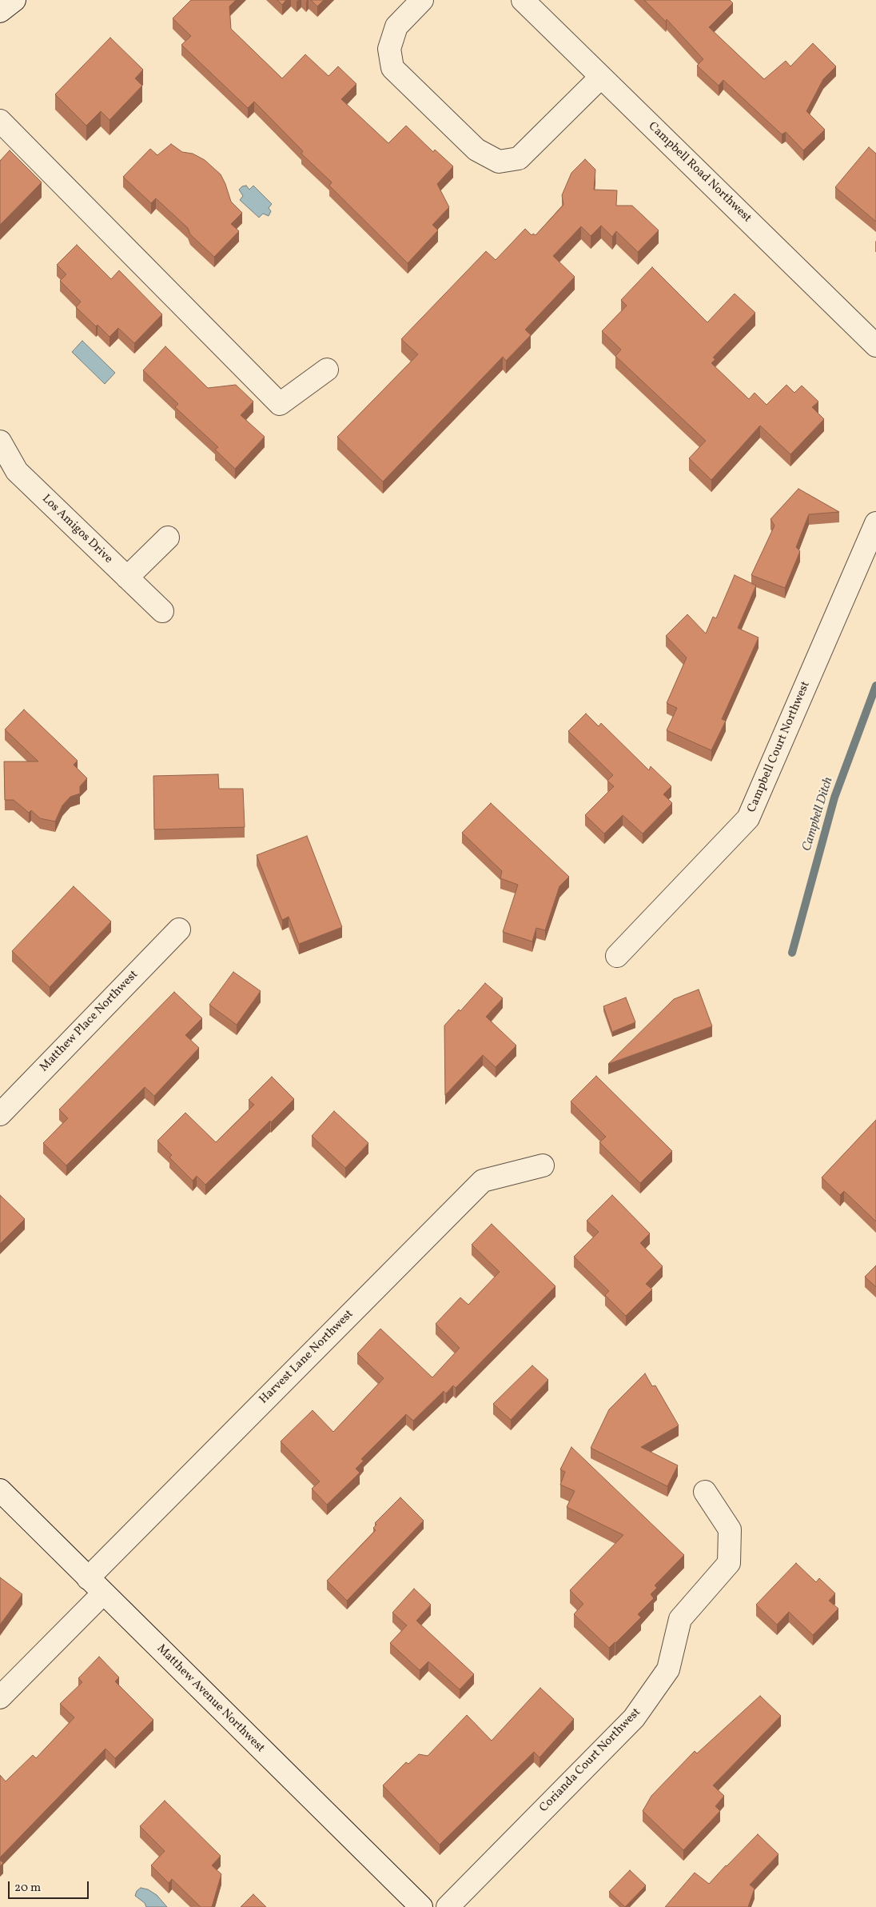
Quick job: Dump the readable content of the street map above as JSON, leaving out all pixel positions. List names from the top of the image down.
{
  "streets": {
    "street": [
      "Campbell Road Northwest",
      "Los Amigos Drive",
      "Campbell Court Northwest",
      "Matthew Place Northwest",
      "Harvest Lane Northwest",
      "Matthew Avenue Northwest",
      "Corianda Court Northwest"
    ]
  },
  "crossings": [
    ["Harvest Lane Northwest", "Matthew Avenue Northwest"]
  ],
  "water": ["Campbell Ditch"],
  "scale_bar": "20 m"
}
